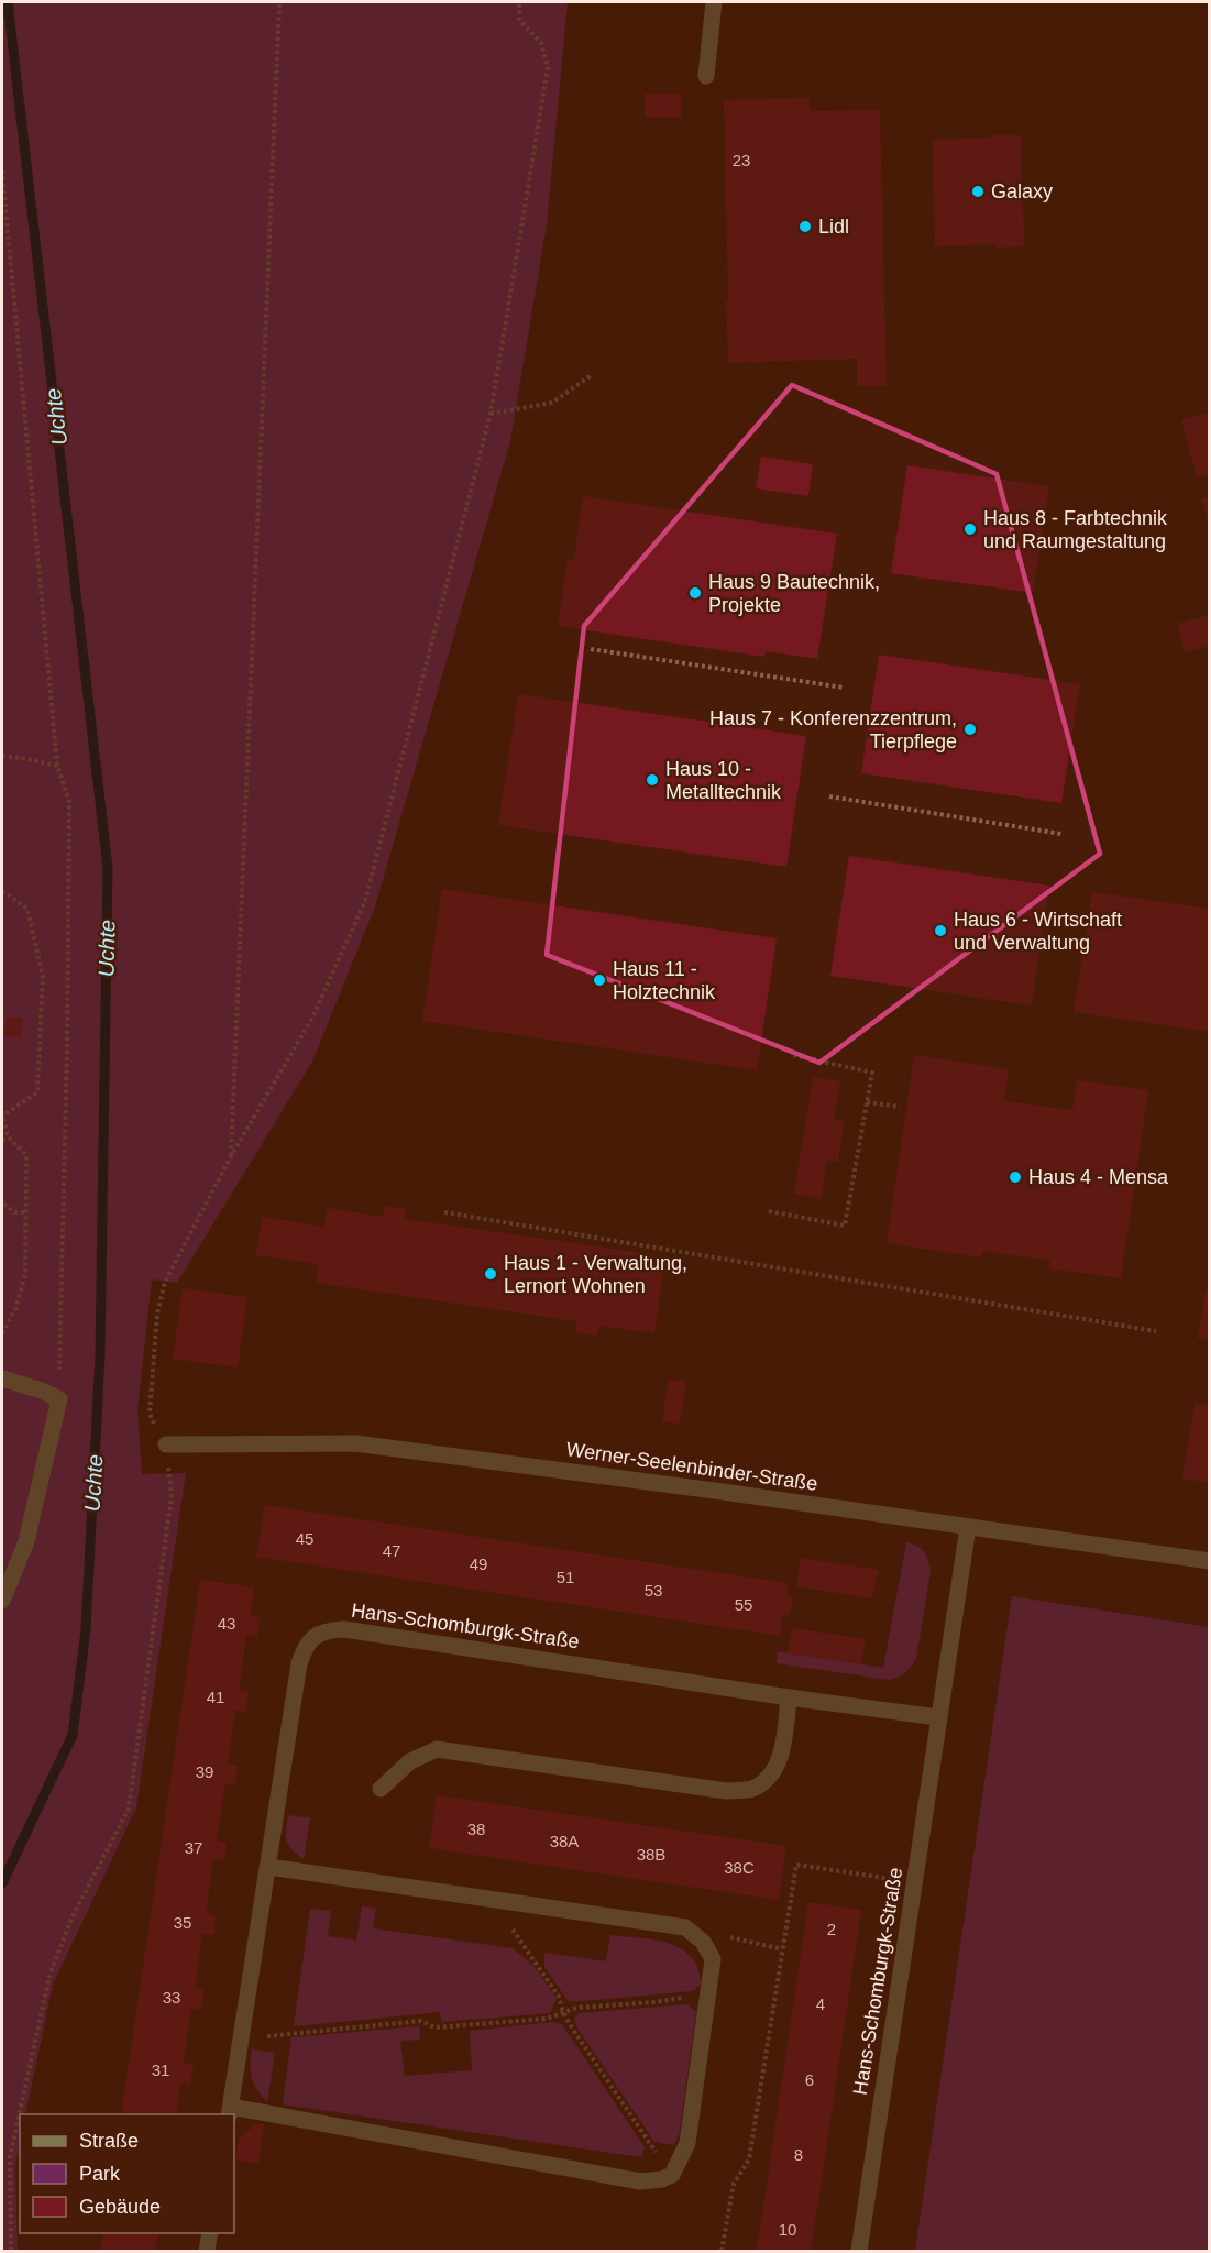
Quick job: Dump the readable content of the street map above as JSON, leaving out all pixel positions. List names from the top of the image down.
{
  "streets": {
    "street": ["Werner-Seelenbinder-Straße", "Hans-Schomburgk-Straße"]
  },
  "crossings": [
    ["Werner-Seelenbinder-Straße", "Hans-Schomburgk-Straße"]
  ],
  "water": ["Uchte"],
  "places": [
    "Galaxy",
    "Lidl",
    "Haus 8 - Farbtechnik und Raumgestaltung",
    "Haus 9 Bautechnik, Projekte",
    "Haus 7 - Konferenzzentrum, Tierpflege",
    "Haus 10 - Metalltechnik",
    "Haus 6 - Wirtschaft und Verwaltung",
    "Haus 11 - Holztechnik",
    "Haus 4 - Mensa",
    "Haus 1 - Verwaltung, Lernort Wohnen"
  ],
  "house_numbers": [
    "23",
    "45",
    "47",
    "49",
    "51",
    "53",
    "55",
    "43",
    "41",
    "39",
    "38",
    "38A",
    "37",
    "38B",
    "38C",
    "35",
    "2",
    "33",
    "4",
    "31",
    "6",
    "8",
    "10"
  ],
  "legend": ["Straße", "Park", "Gebäude"]
}
